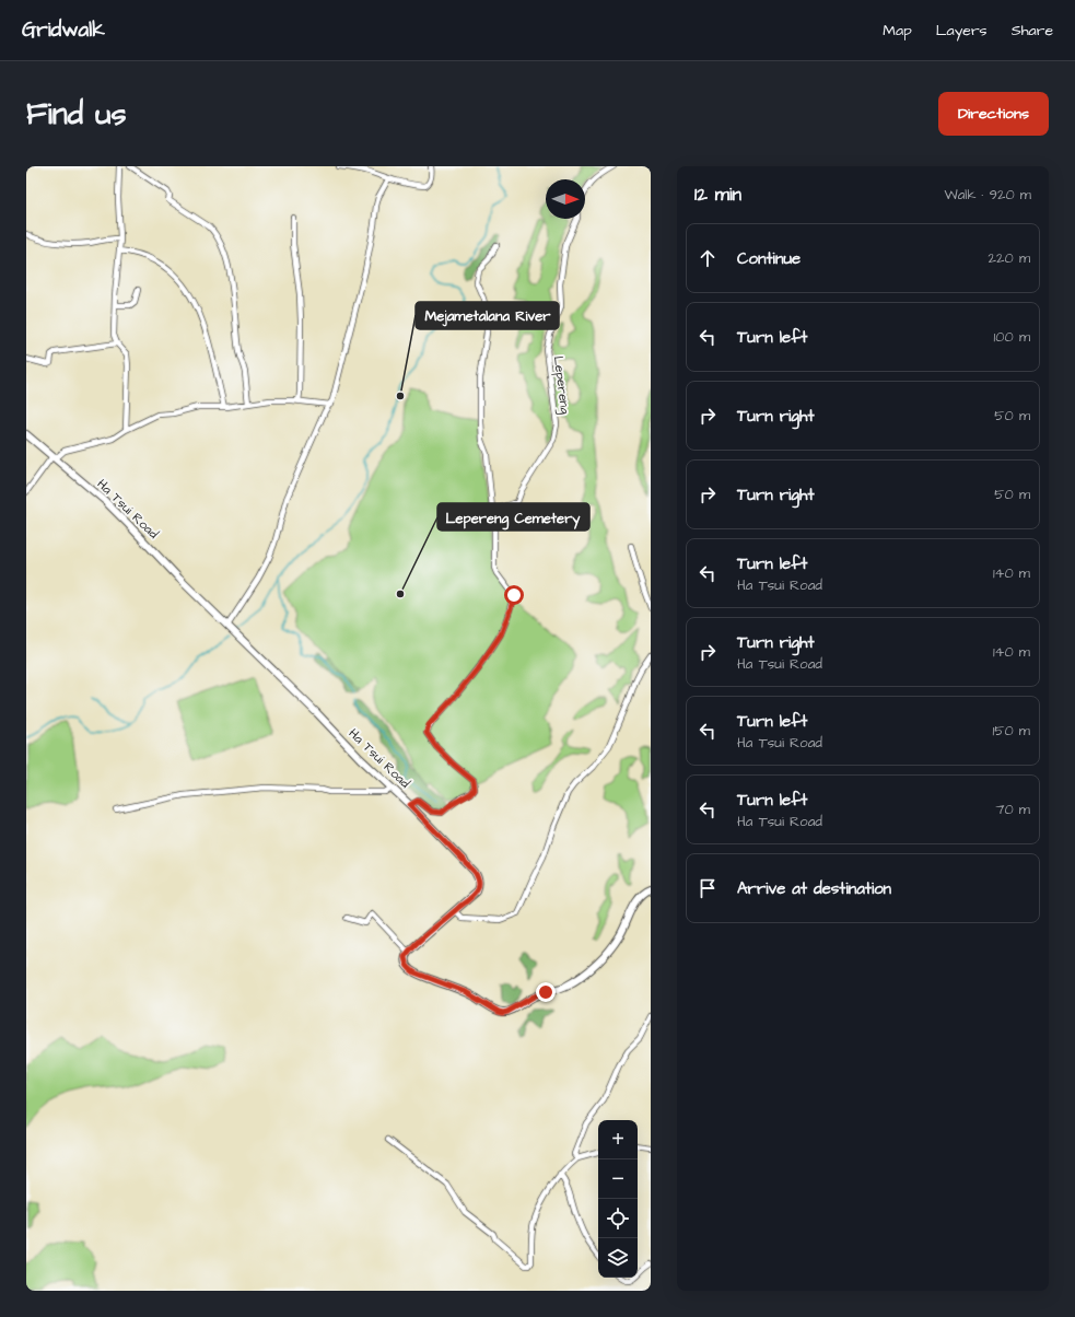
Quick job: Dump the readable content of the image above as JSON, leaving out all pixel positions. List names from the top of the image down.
{
  "streets": {
    "street": ["Lepereng", "Ha Tsui Road"]
  },
  "places": ["Mejametalana River", "Lepereng Cemetery"],
  "north": "right",
  "page": {
    "header": "Gridwalk",
    "nav": ["Map", "Layers", "Share"],
    "buttons": "Directions",
    "title": "Find us",
    "heading": ["12 min", "Walk · 920 m"],
    "list": [
      ["Continue", "220 m"],
      ["Turn left", "100 m"],
      ["Turn right", "50 m"],
      ["Turn right", "50 m"],
      ["Turn left", "Ha Tsui Road", "140 m"],
      ["Turn right", "Ha Tsui Road", "140 m"],
      ["Turn left", "Ha Tsui Road", "150 m"],
      ["Turn left", "Ha Tsui Road", "70 m"],
      "Arrive at destination"
    ],
    "map_buttons": ["+", "−"]
  }
}
